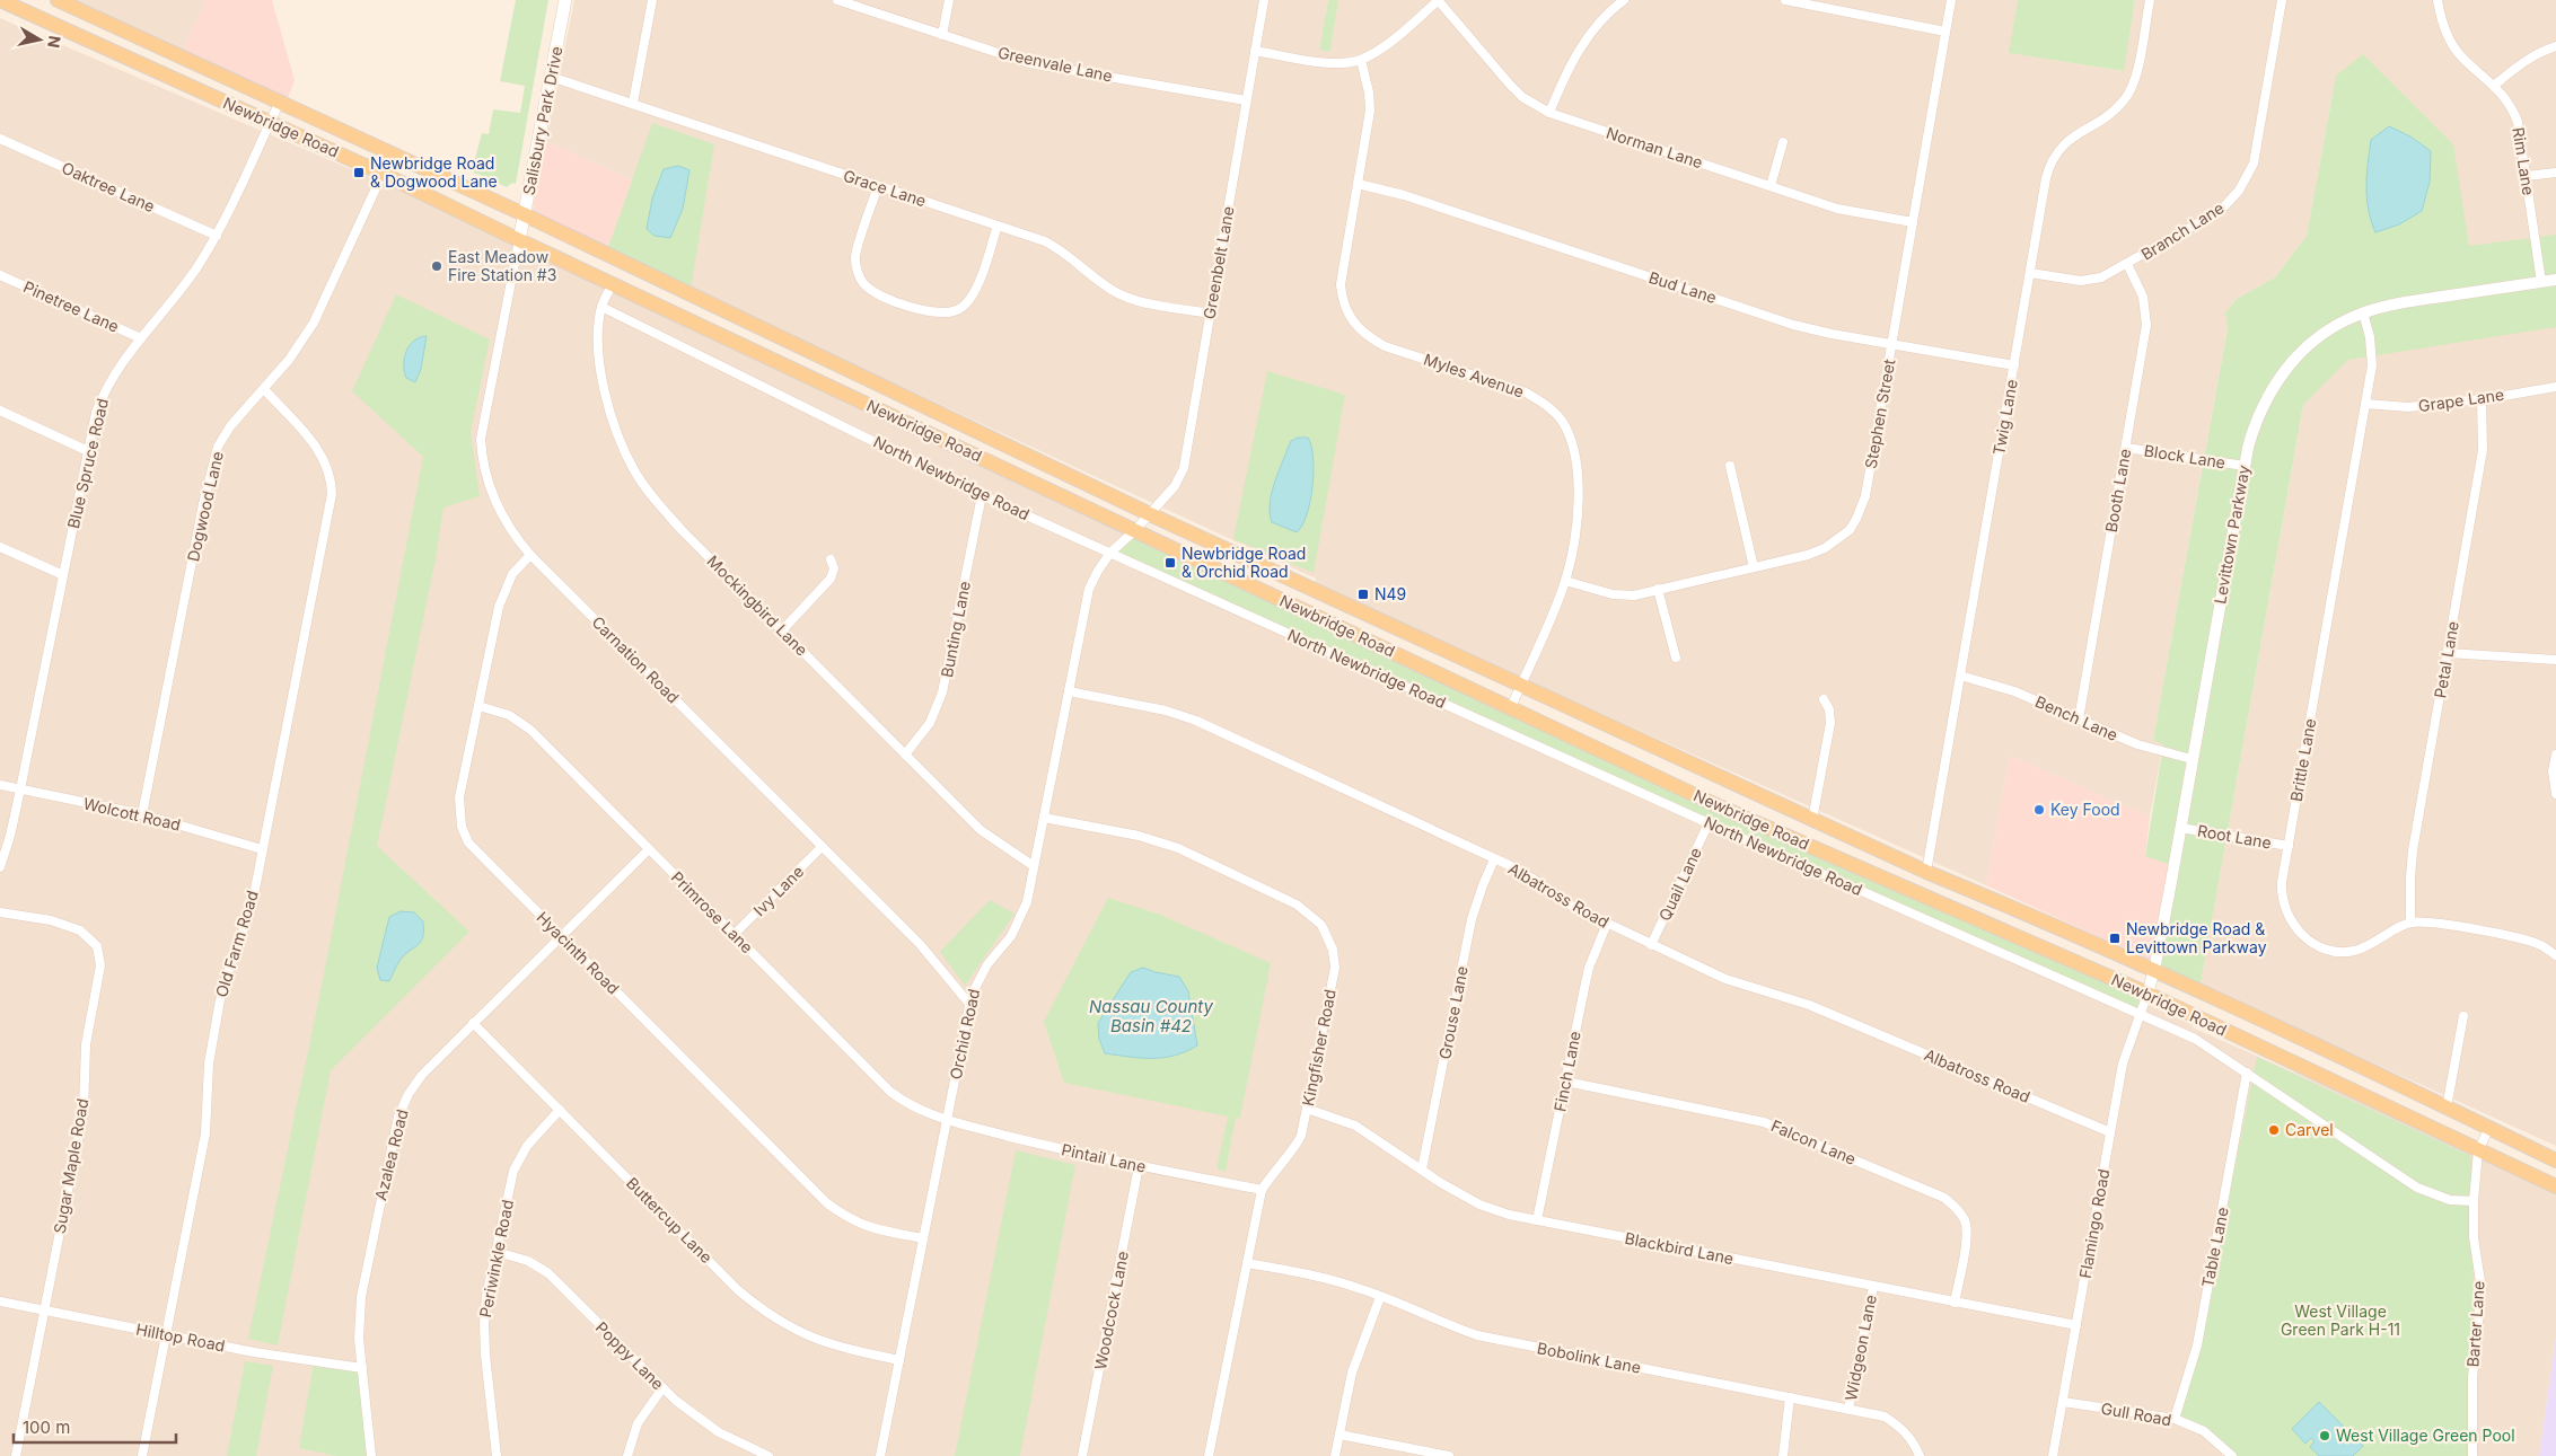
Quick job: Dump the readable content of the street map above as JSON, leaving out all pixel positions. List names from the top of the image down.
{
  "streets": {
    "main road": ["Salisbury Park Drive", "Newbridge Road"],
    "street": [
      "Greenvale Lane",
      "Norman Lane",
      "Rim Lane",
      "Oaktree Lane",
      "Grace Lane",
      "Branch Lane",
      "Greenbelt Lane",
      "Bud Lane",
      "Pinetree Lane",
      "Myles Avenue",
      "Grape Lane",
      "Stephen Street",
      "Twig Lane",
      "Block Lane",
      "Blue Spruce Road",
      "North Newbridge Road",
      "Booth Lane",
      "Dogwood Lane",
      "Levittown Parkway",
      "Mockingbird Lane",
      "Bunting Lane",
      "Carnation Road",
      "Petal Lane",
      "Bench Lane",
      "Brittle Lane",
      "Wolcott Road",
      "Root Lane",
      "Quail Lane",
      "Ivy Lane",
      "Albatross Road",
      "Primrose Lane",
      "Old Farm Road",
      "Hyacinth Road",
      "Grouse Lane",
      "Orchid Road",
      "Kingfisher Road",
      "Finch Lane",
      "Falcon Lane",
      "Azalea Road",
      "Pintail Lane",
      "Sugar Maple Road",
      "Buttercup Lane",
      "Flamingo Road",
      "Table Lane",
      "Blackbird Lane",
      "Periwinkle Road",
      "Woodcock Lane",
      "Barter Lane",
      "Hilltop Road",
      "Widgeon Lane",
      "Poppy Lane",
      "Bobolink Lane",
      "Gull Road"
    ]
  },
  "crossings": [
    ["Greenvale Lane", "Greenbelt Lane"],
    ["Salisbury Park Drive", "Newbridge Road"],
    ["Salisbury Park Drive", "Grace Lane"],
    ["Salisbury Park Drive", "Carnation Road"],
    ["Newbridge Road", "Greenbelt Lane"],
    ["Newbridge Road", "Myles Avenue"],
    ["Newbridge Road", "Twig Lane"],
    ["Newbridge Road", "Blue Spruce Road"],
    ["Newbridge Road", "Dogwood Lane"],
    ["Newbridge Road", "Levittown Parkway"],
    ["Newbridge Road", "Mockingbird Lane"],
    ["Newbridge Road", "Carnation Road"],
    ["Newbridge Road", "Orchid Road"],
    ["Newbridge Road", "Flamingo Road"],
    ["Newbridge Road", "Barter Lane"],
    ["Norman Lane", "Stephen Street"],
    ["Rim Lane", "Levittown Parkway"],
    ["Oaktree Lane", "Blue Spruce Road"],
    ["Grace Lane", "Greenbelt Lane"],
    ["Branch Lane", "Twig Lane"],
    ["Branch Lane", "Booth Lane"],
    ["Greenbelt Lane", "Orchid Road"],
    ["Bud Lane", "Myles Avenue"],
    ["Bud Lane", "Stephen Street"],
    ["Bud Lane", "Twig Lane"],
    ["Pinetree Lane", "Blue Spruce Road"],
    ["Myles Avenue", "Stephen Street"],
    ["Grape Lane", "Petal Lane"],
    ["Grape Lane", "Brittle Lane"],
    ["Twig Lane", "Bench Lane"],
    ["Block Lane", "Booth Lane"],
    ["Block Lane", "Levittown Parkway"],
    ["Blue Spruce Road", "Wolcott Road"],
    ["North Newbridge Road", "Mockingbird Lane"],
    ["North Newbridge Road", "Bunting Lane"],
    ["North Newbridge Road", "Quail Lane"],
    ["North Newbridge Road", "Orchid Road"],
    ["North Newbridge Road", "Flamingo Road"],
    ["North Newbridge Road", "Table Lane"],
    ["North Newbridge Road", "Barter Lane"],
    ["Booth Lane", "Bench Lane"],
    ["Dogwood Lane", "Wolcott Road"],
    ["Dogwood Lane", "Old Farm Road"],
    ["Levittown Parkway", "Bench Lane"],
    ["Levittown Parkway", "Brittle Lane"],
    ["Levittown Parkway", "Root Lane"],
    ["Levittown Parkway", "Flamingo Road"],
    ["Mockingbird Lane", "Bunting Lane"],
    ["Mockingbird Lane", "Orchid Road"],
    ["Carnation Road", "Ivy Lane"],
    ["Carnation Road", "Hyacinth Road"],
    ["Carnation Road", "Orchid Road"],
    ["Petal Lane", "Brittle Lane"],
    ["Brittle Lane", "Root Lane"],
    ["Wolcott Road", "Old Farm Road"],
    ["Quail Lane", "Albatross Road"],
    ["Ivy Lane", "Primrose Lane"],
    ["Albatross Road", "Grouse Lane"],
    ["Albatross Road", "Orchid Road"],
    ["Albatross Road", "Finch Lane"],
    ["Albatross Road", "Flamingo Road"],
    ["Primrose Lane", "Hyacinth Road"],
    ["Primrose Lane", "Orchid Road"],
    ["Primrose Lane", "Azalea Road"],
    ["Primrose Lane", "Pintail Lane"],
    ["Old Farm Road", "Hilltop Road"],
    ["Hyacinth Road", "Orchid Road"],
    ["Hyacinth Road", "Azalea Road"],
    ["Grouse Lane", "Blackbird Lane"],
    ["Orchid Road", "Kingfisher Road"],
    ["Orchid Road", "Pintail Lane"],
    ["Orchid Road", "Buttercup Lane"],
    ["Kingfisher Road", "Pintail Lane"],
    ["Kingfisher Road", "Blackbird Lane"],
    ["Kingfisher Road", "Bobolink Lane"],
    ["Finch Lane", "Falcon Lane"],
    ["Finch Lane", "Blackbird Lane"],
    ["Falcon Lane", "Blackbird Lane"],
    ["Azalea Road", "Buttercup Lane"],
    ["Azalea Road", "Hilltop Road"],
    ["Pintail Lane", "Woodcock Lane"],
    ["Sugar Maple Road", "Hilltop Road"],
    ["Buttercup Lane", "Periwinkle Road"],
    ["Flamingo Road", "Blackbird Lane"],
    ["Flamingo Road", "Gull Road"],
    ["Table Lane", "Gull Road"],
    ["Blackbird Lane", "Widgeon Lane"],
    ["Periwinkle Road", "Poppy Lane"],
    ["Widgeon Lane", "Bobolink Lane"]
  ],
  "water": ["Nassau County Basin #42"],
  "parks": ["West Village Green Park H-11"],
  "places": {
    "transit": [
      "Newbridge Road & Dogwood Lane",
      "Newbridge Road & Orchid Road",
      "N49",
      "Newbridge Road & Levittown Parkway"
    ],
    "other": [
      "East Meadow Fire Station #3",
      "Key Food",
      "Carvel",
      "West Village Green Pool"
    ]
  },
  "scale_bar": "100 m",
  "north": "right"
}
